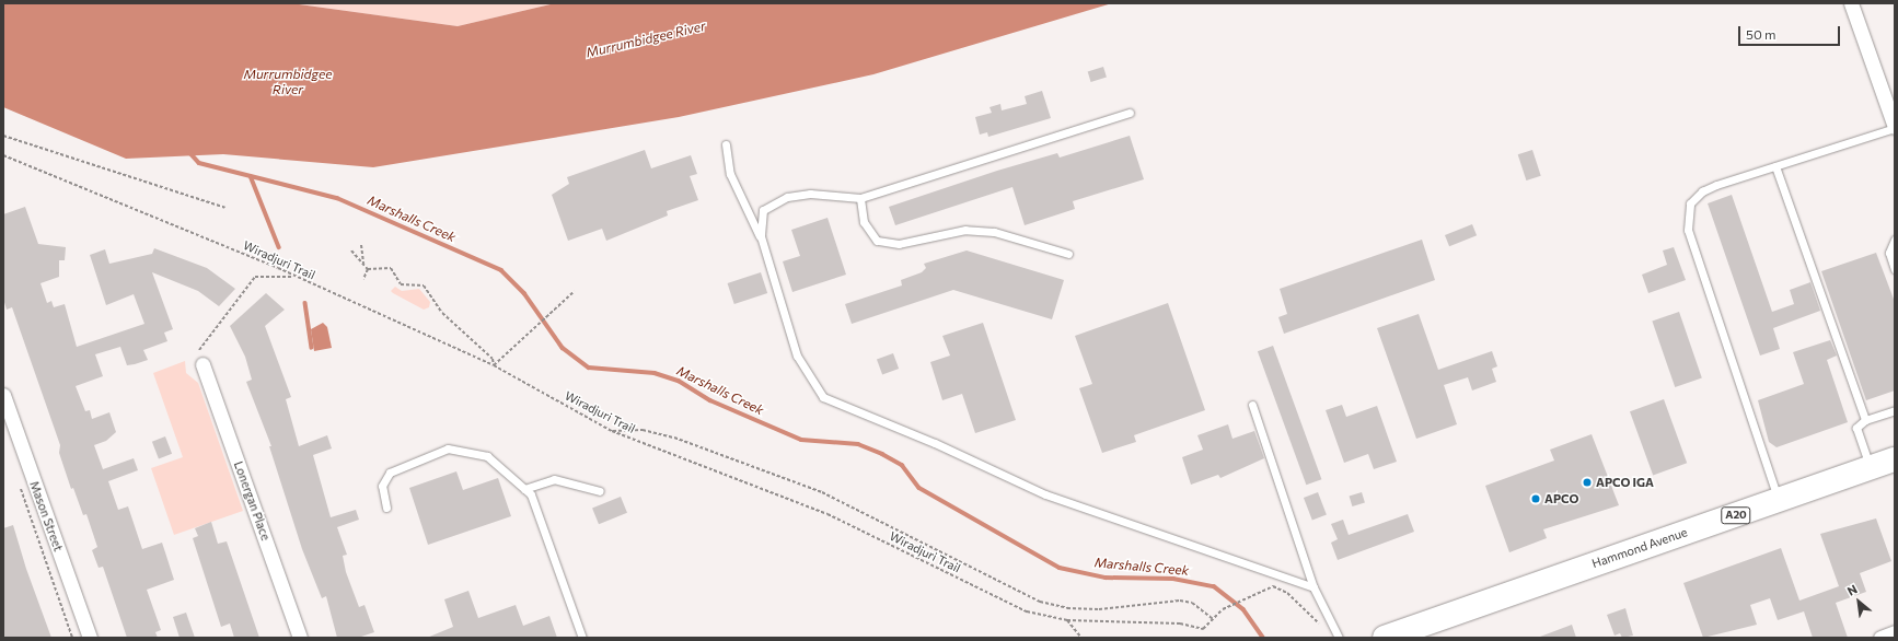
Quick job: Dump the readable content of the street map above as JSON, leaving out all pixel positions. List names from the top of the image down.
{
  "streets": {
    "highway": ["A20", "Hammond Avenue"],
    "street": ["Lonergan Place", "Mason Street"],
    "path": ["Wiradjuri Trail"]
  },
  "water": ["Murrumbidgee River", "Marshalls Creek"],
  "places": ["APCO IGA", "APCO"],
  "scale_bar": "50 m",
  "north": "top left"
}
